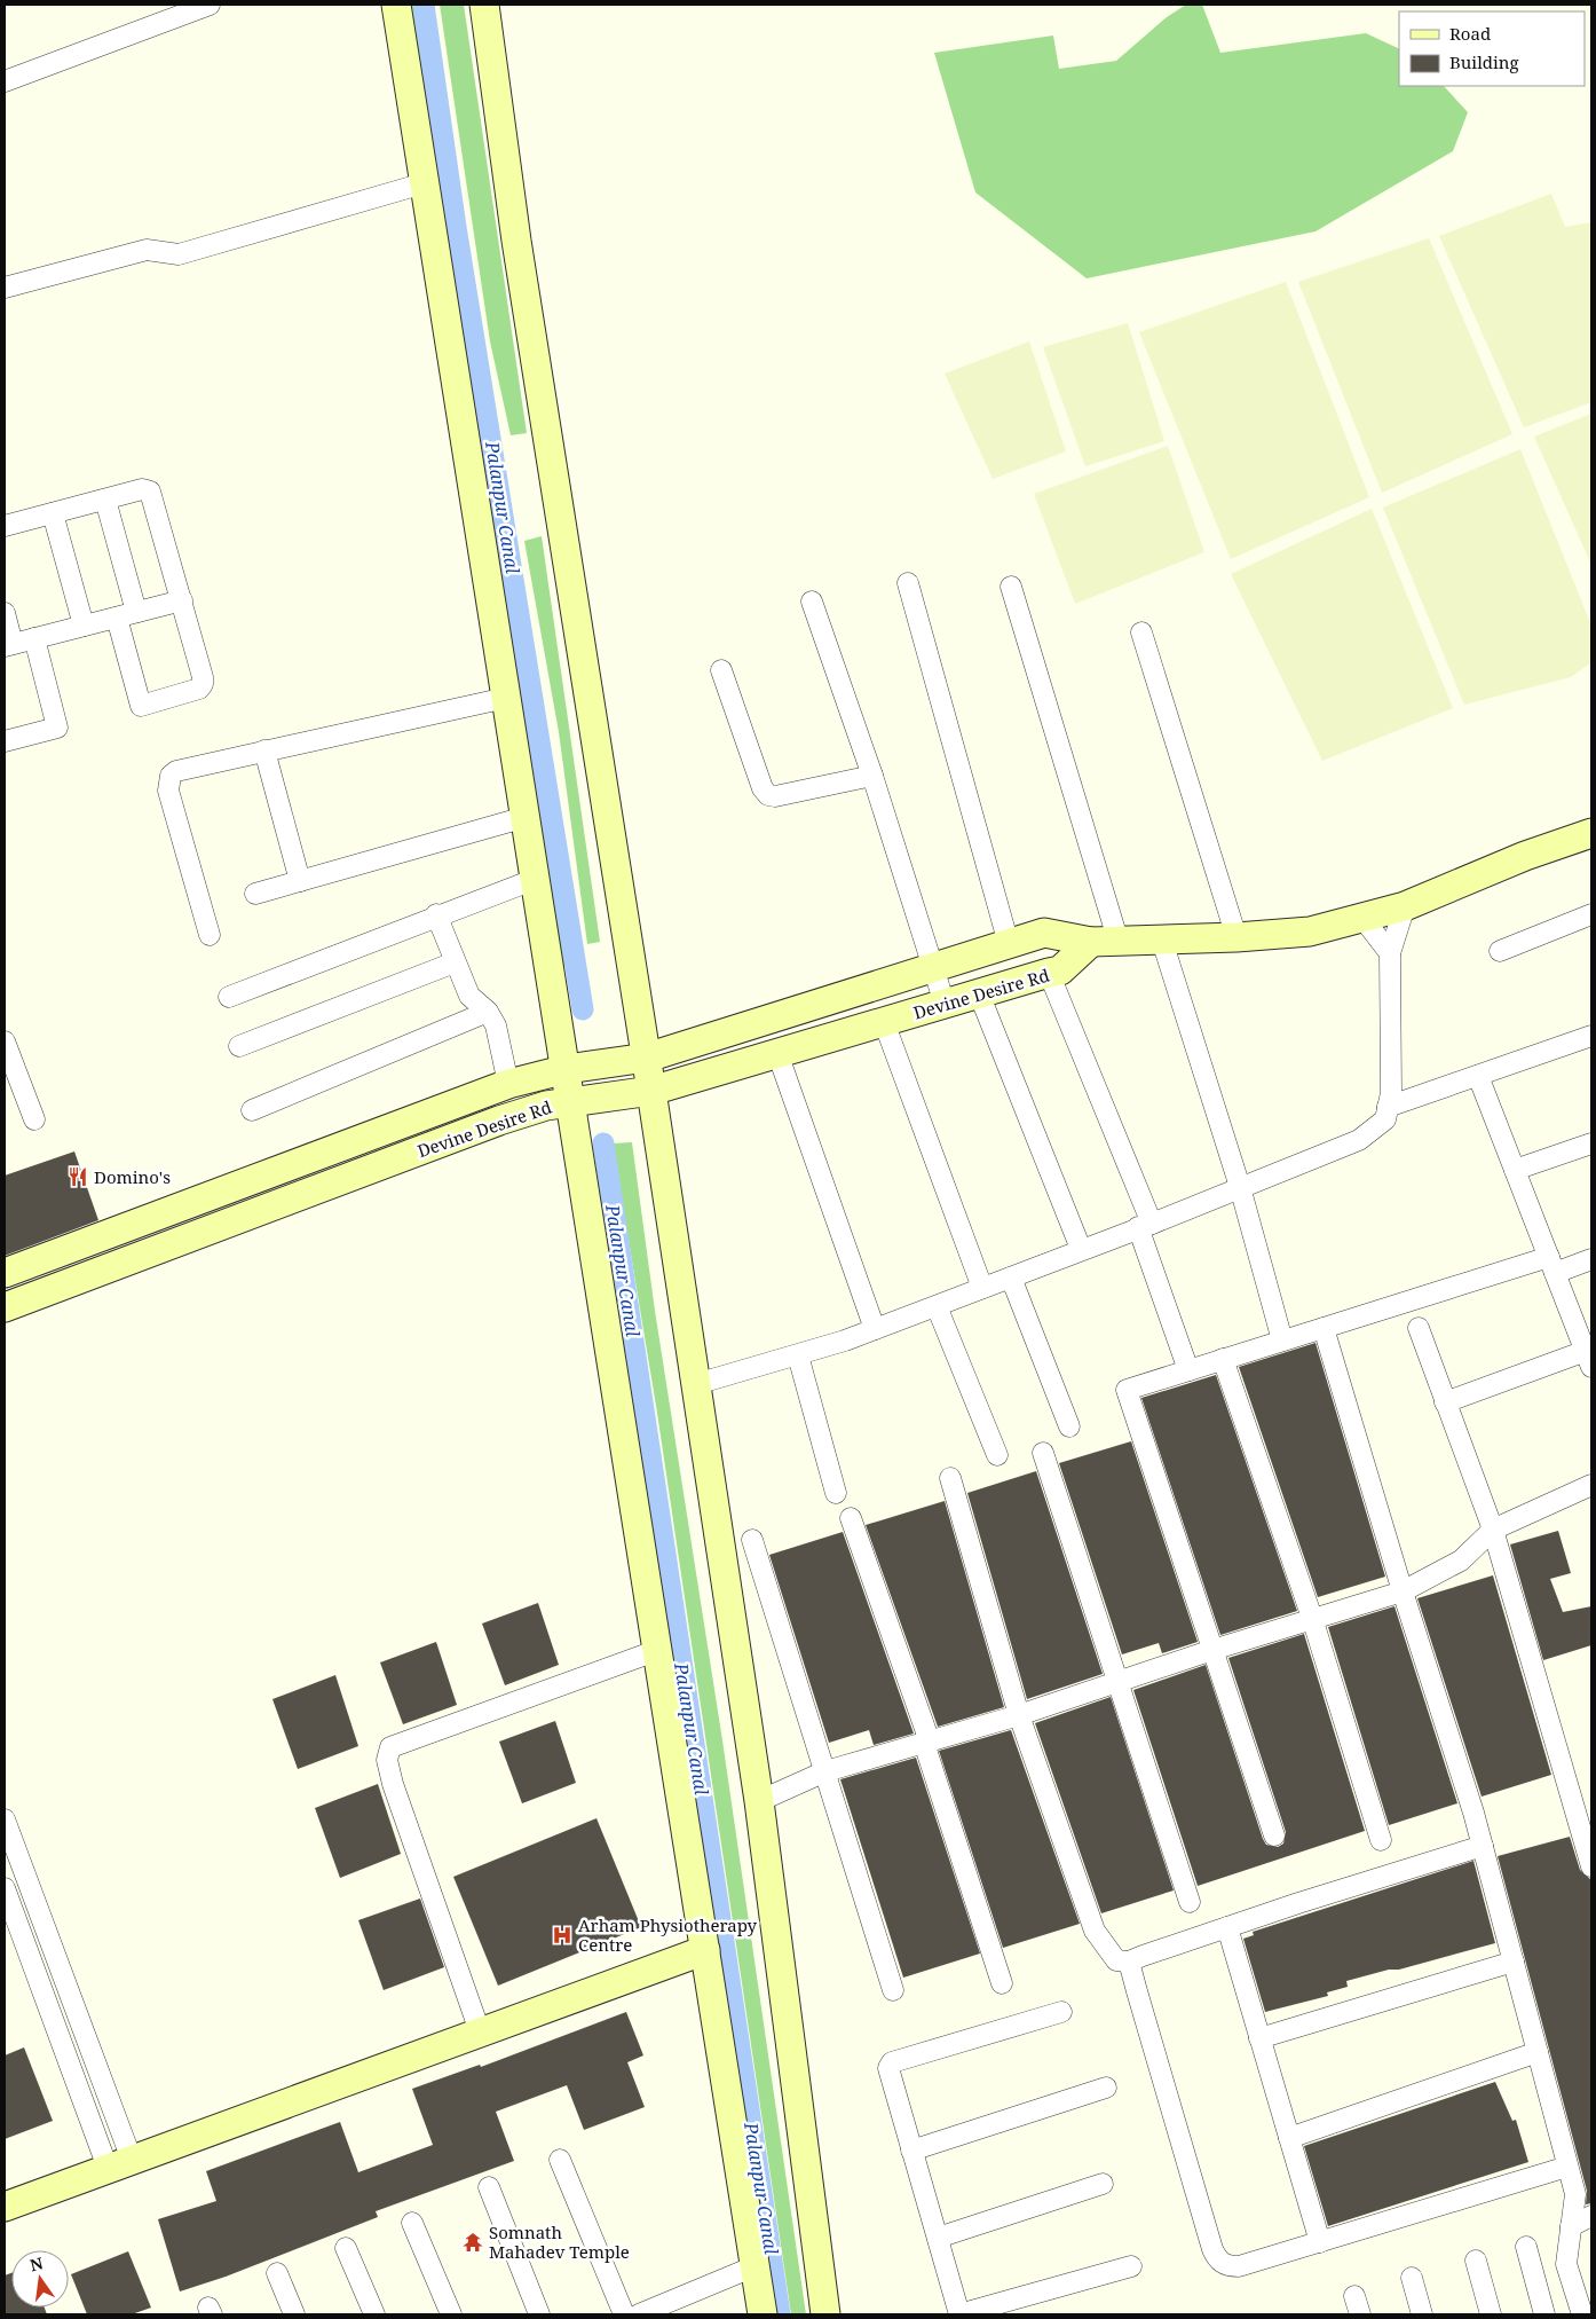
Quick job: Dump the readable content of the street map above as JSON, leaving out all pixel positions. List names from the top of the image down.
{
  "streets": {
    "street": ["Devine Desire Rd"]
  },
  "water": ["Palanpur Canal"],
  "places": {
    "restaurant": ["Domino's"],
    "hospital": ["Arham Physiotherapy Centre"],
    "temple": ["Somnath Mahadev Temple"]
  },
  "legend": ["Road", "Building"],
  "north": "top"
}
